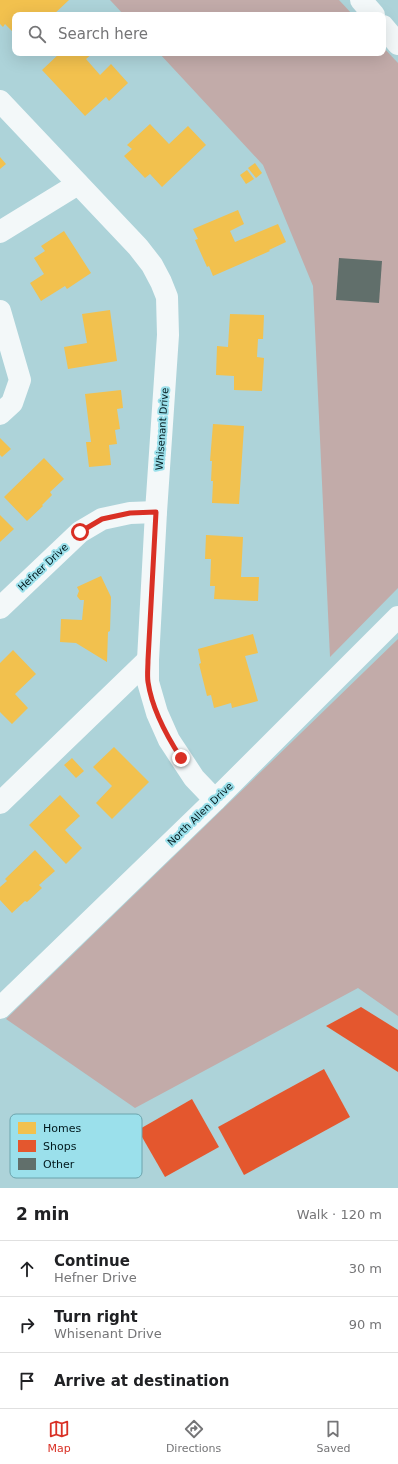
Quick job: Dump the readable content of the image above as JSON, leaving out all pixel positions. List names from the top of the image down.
{
  "streets": {
    "street": ["Whisenant Drive", "Hefner Drive", "North Allen Drive"]
  },
  "crossings": [
    ["Whisenant Drive", "Hefner Drive"],
    ["Whisenant Drive", "North Allen Drive"]
  ],
  "legend": ["Homes", "Shops", "Other"],
  "page": {
    "search": "Search here",
    "heading": ["2 min", "Walk · 120 m"],
    "list": [
      ["Continue", "Hefner Drive", "30 m"],
      ["Turn right", "Whisenant Drive", "90 m"],
      "Arrive at destination"
    ],
    "nav": ["Map", "Directions", "Saved"]
  }
}
